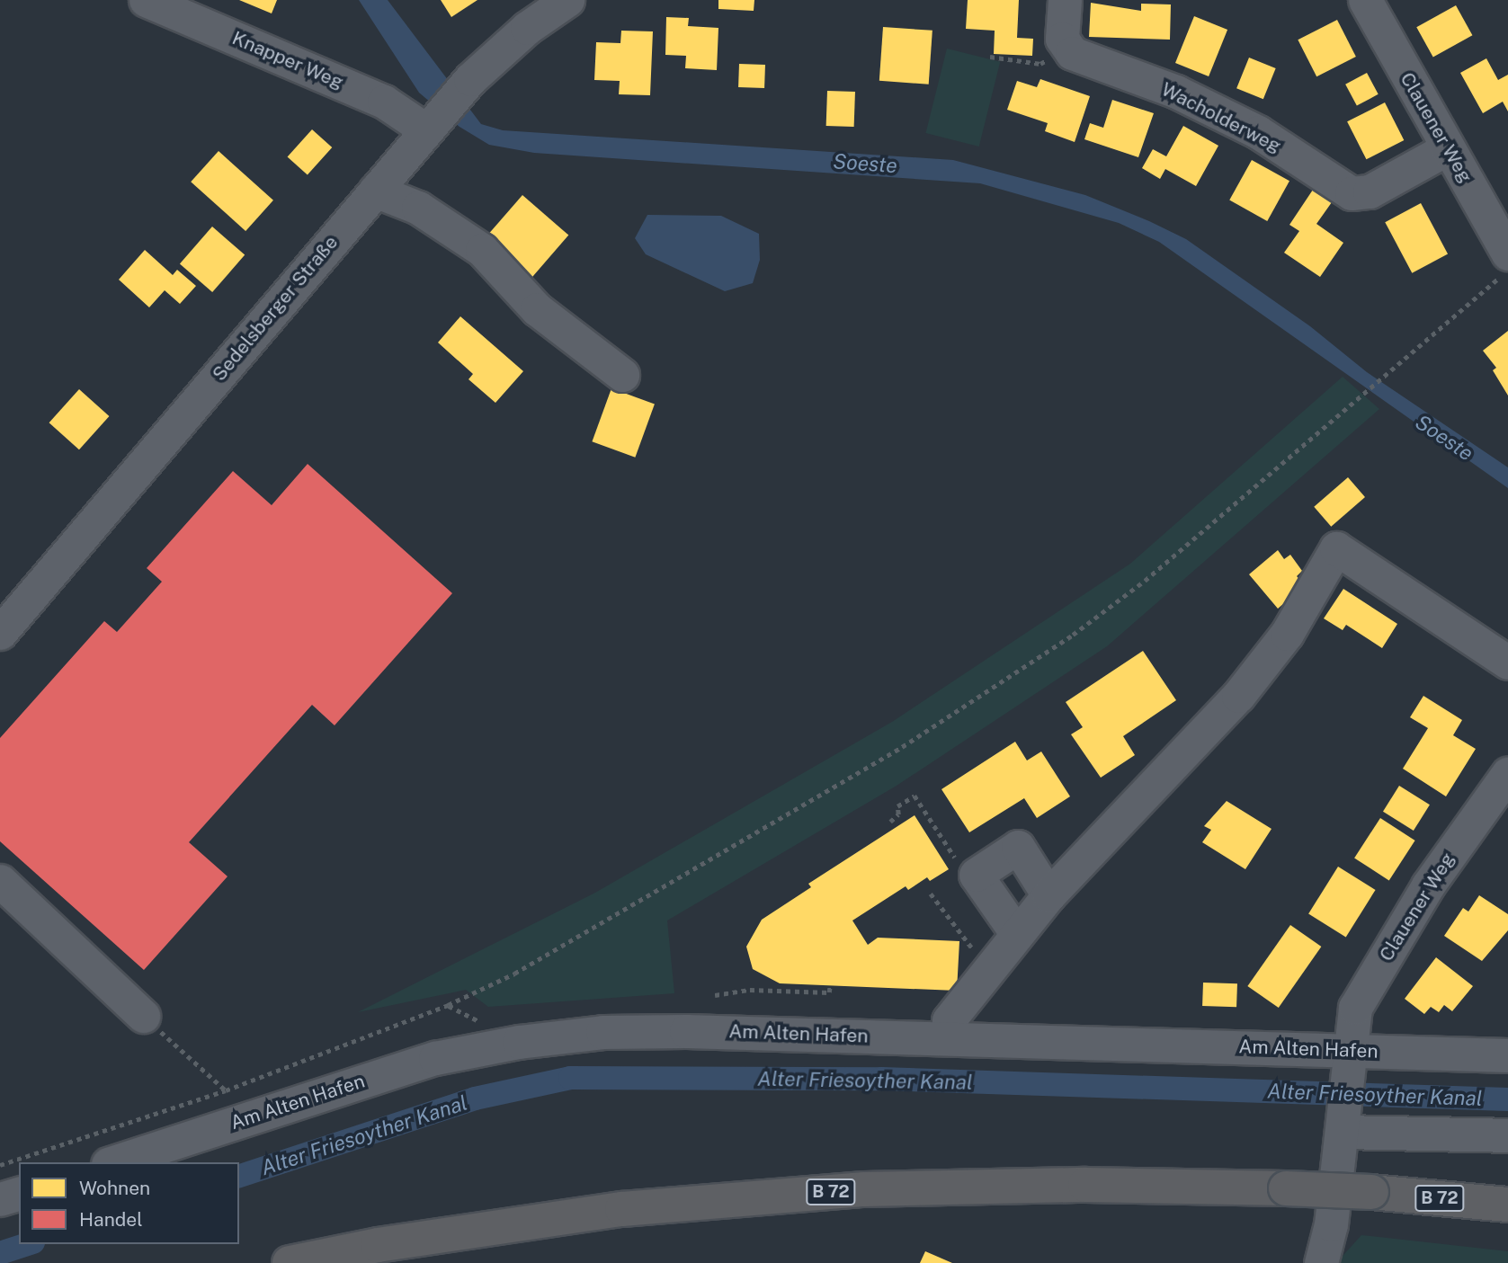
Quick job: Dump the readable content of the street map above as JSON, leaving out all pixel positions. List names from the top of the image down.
{
  "streets": {
    "highway": ["B 72"],
    "street": [
      "Knapper Weg",
      "Wacholderweg",
      "Clauener Weg",
      "Sedelsberger Straße",
      "Am Alten Hafen"
    ]
  },
  "crossings": [
    ["Knapper Weg", "Sedelsberger Straße"],
    ["Wacholderweg", "Clauener Weg"],
    ["Clauener Weg", "Am Alten Hafen"]
  ],
  "water": ["Soeste", "Alter Friesoyther Kanal"],
  "legend": ["Wohnen", "Handel"]
}
